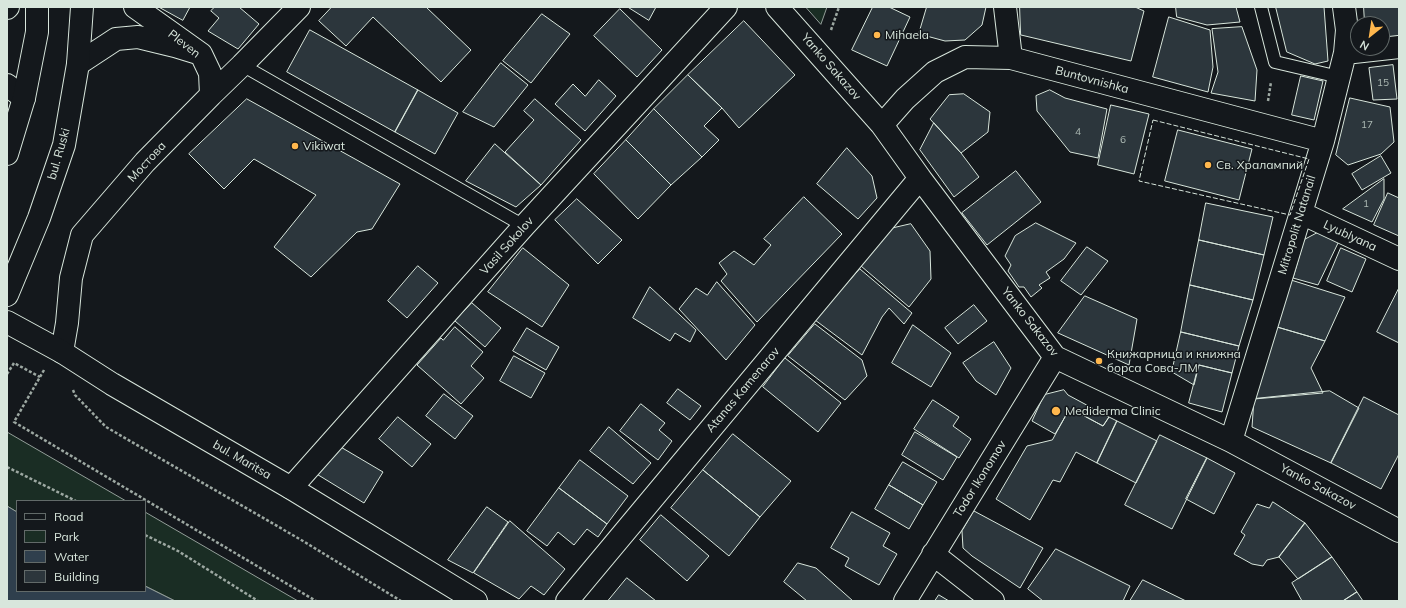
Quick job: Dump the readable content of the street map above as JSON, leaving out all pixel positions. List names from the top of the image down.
{
  "streets": {
    "street": [
      "Pleven",
      "Yanko Sakazov",
      "Buntovnishka",
      "bul. Ruski",
      "Мостова",
      "Mitropolit Natanail",
      "Lyublyana",
      "Vasil Sokolov",
      "Atanas Kamenarov",
      "bul. Maritsa",
      "Todor Ikonomov"
    ]
  },
  "crossings": [
    ["Pleven", "Мостова"],
    ["Yanko Sakazov", "Buntovnishka"],
    ["Yanko Sakazov", "Mitropolit Natanail"],
    ["Yanko Sakazov", "Atanas Kamenarov"],
    ["Yanko Sakazov", "Todor Ikonomov"],
    ["Buntovnishka", "Mitropolit Natanail"],
    ["Мостова", "bul. Maritsa"],
    ["Mitropolit Natanail", "Lyublyana"],
    ["Vasil Sokolov", "bul. Maritsa"]
  ],
  "places": [
    "Mihaela",
    "Vikiwat",
    "Св. Хралампий",
    "Книжарница и книжна борса Сова-ЛМ",
    "Mediderma Clinic"
  ],
  "house_numbers": [
    "15",
    "17",
    "4",
    "6",
    "1"
  ],
  "legend": [
    "Road",
    "Park",
    "Water",
    "Building"
  ],
  "north": "bottom left"
}
